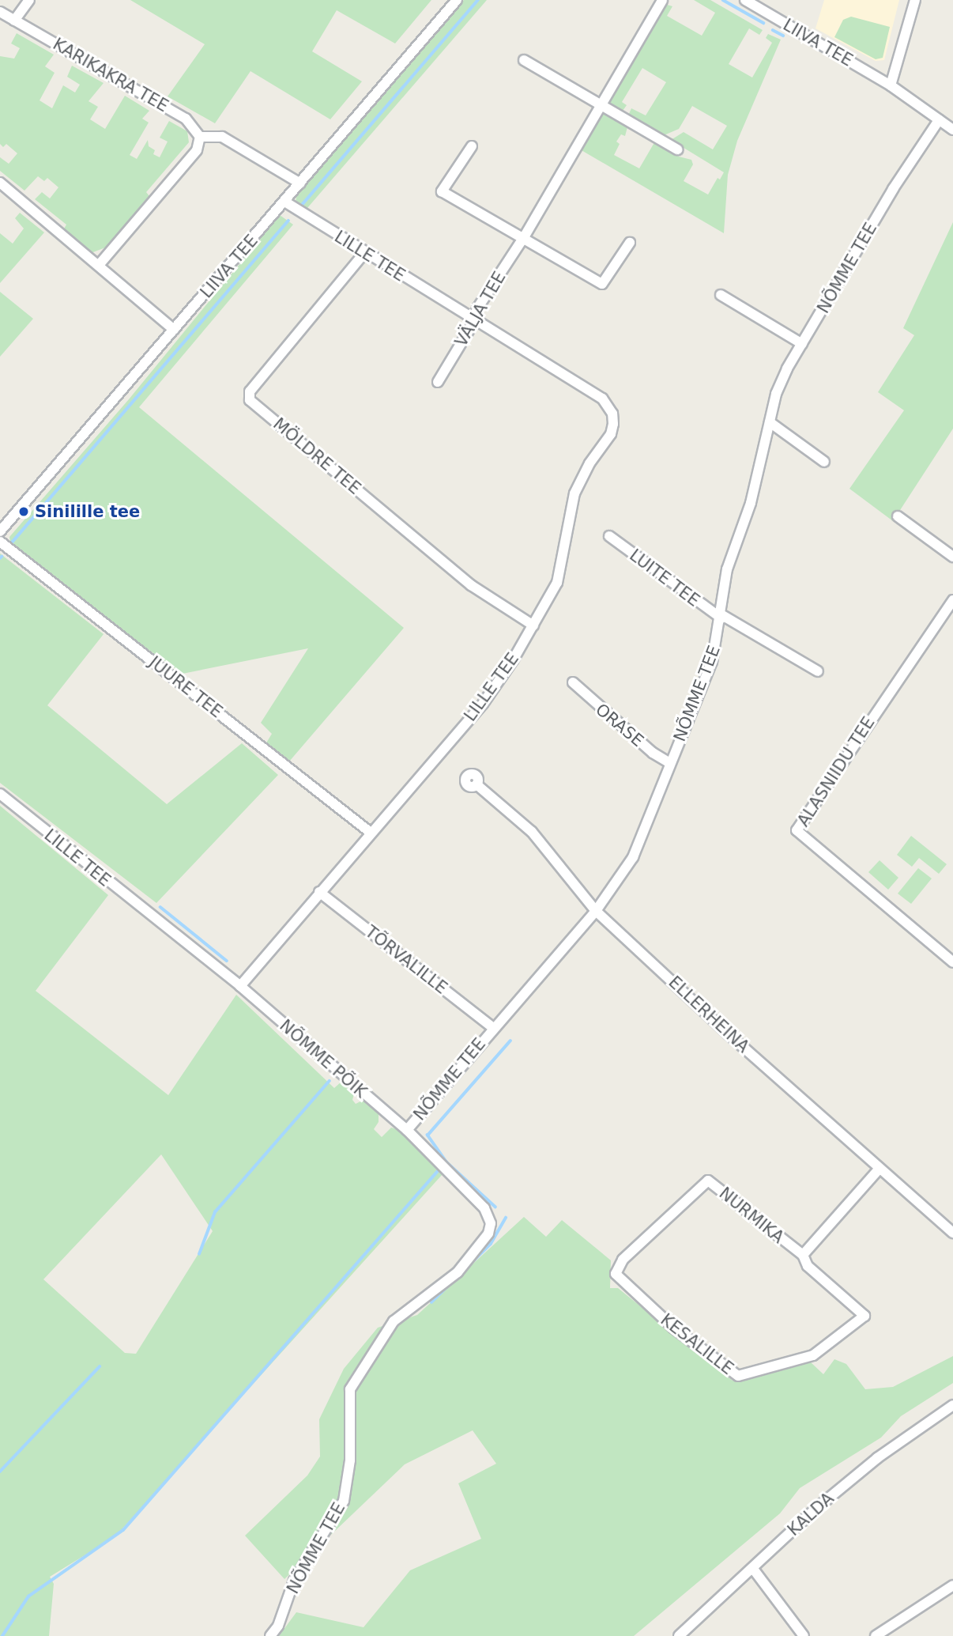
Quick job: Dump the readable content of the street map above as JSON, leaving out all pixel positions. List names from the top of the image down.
{
  "streets": {
    "street": [
      "LIIVA TEE",
      "KARIKAKRA TEE",
      "LILLE TEE",
      "NÕMME TEE",
      "VÄLJA TEE",
      "MÖLDRE TEE",
      "LUITE TEE",
      "JUURE TEE",
      "ORASE",
      "ALASNIIDU TEE",
      "TÕRVALILLE",
      "ELLERHEINA",
      "NÕMME PÕIK",
      "NURMIKA",
      "KESALILLE",
      "KALDA"
    ]
  },
  "crossings": [
    ["LIIVA TEE", "LILLE TEE"],
    ["LIIVA TEE", "NÕMME TEE"],
    ["LILLE TEE", "VÄLJA TEE"],
    ["LILLE TEE", "MÖLDRE TEE"],
    ["LILLE TEE", "JUURE TEE"],
    ["LILLE TEE", "TÕRVALILLE"],
    ["LILLE TEE", "NÕMME PÕIK"],
    ["NÕMME TEE", "LUITE TEE"],
    ["NÕMME TEE", "ORASE"],
    ["NÕMME TEE", "TÕRVALILLE"],
    ["NÕMME TEE", "ELLERHEINA"],
    ["NÕMME TEE", "NÕMME PÕIK"],
    ["NURMIKA", "KESALILLE"]
  ],
  "places": ["Sinilille tee"]
}
